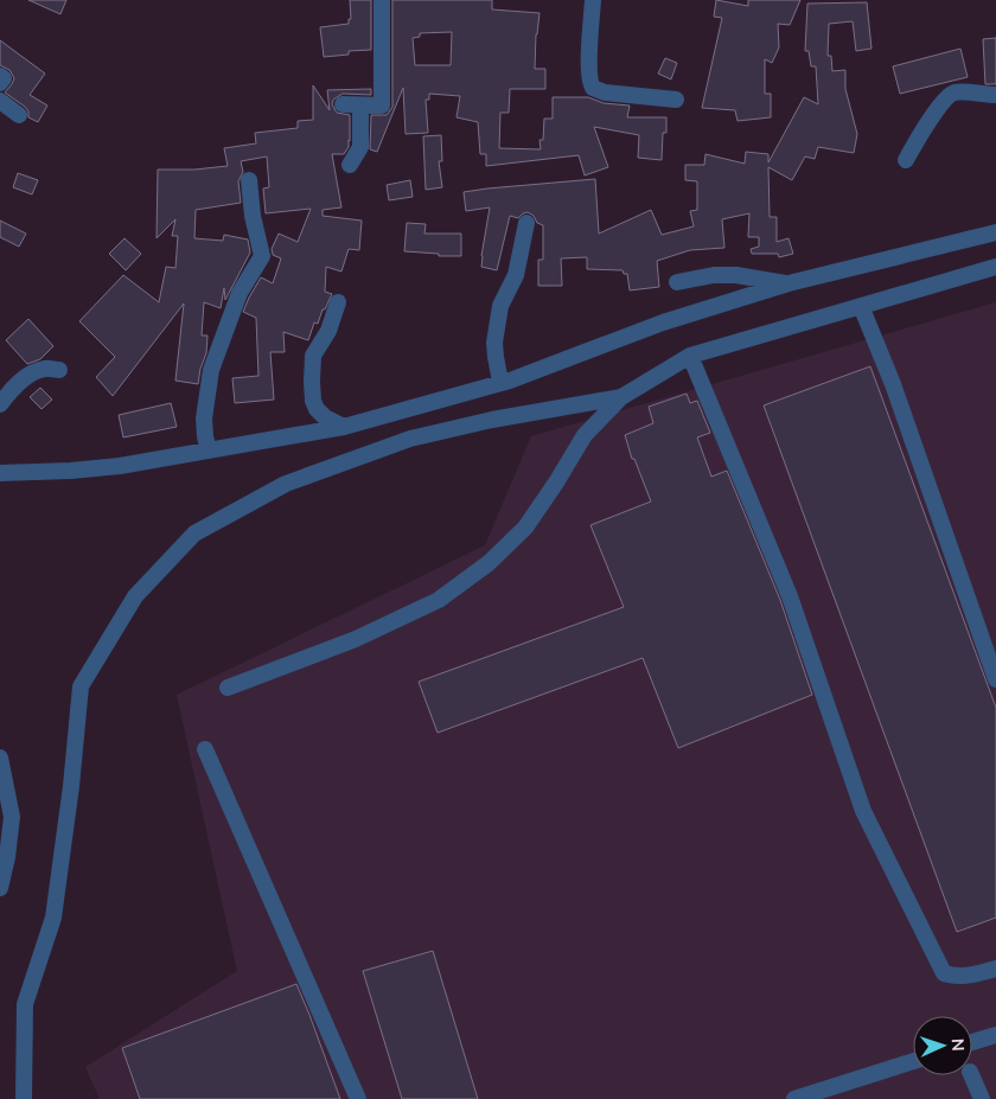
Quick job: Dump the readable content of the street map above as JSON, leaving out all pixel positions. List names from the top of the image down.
{
  "north": "right"
}
